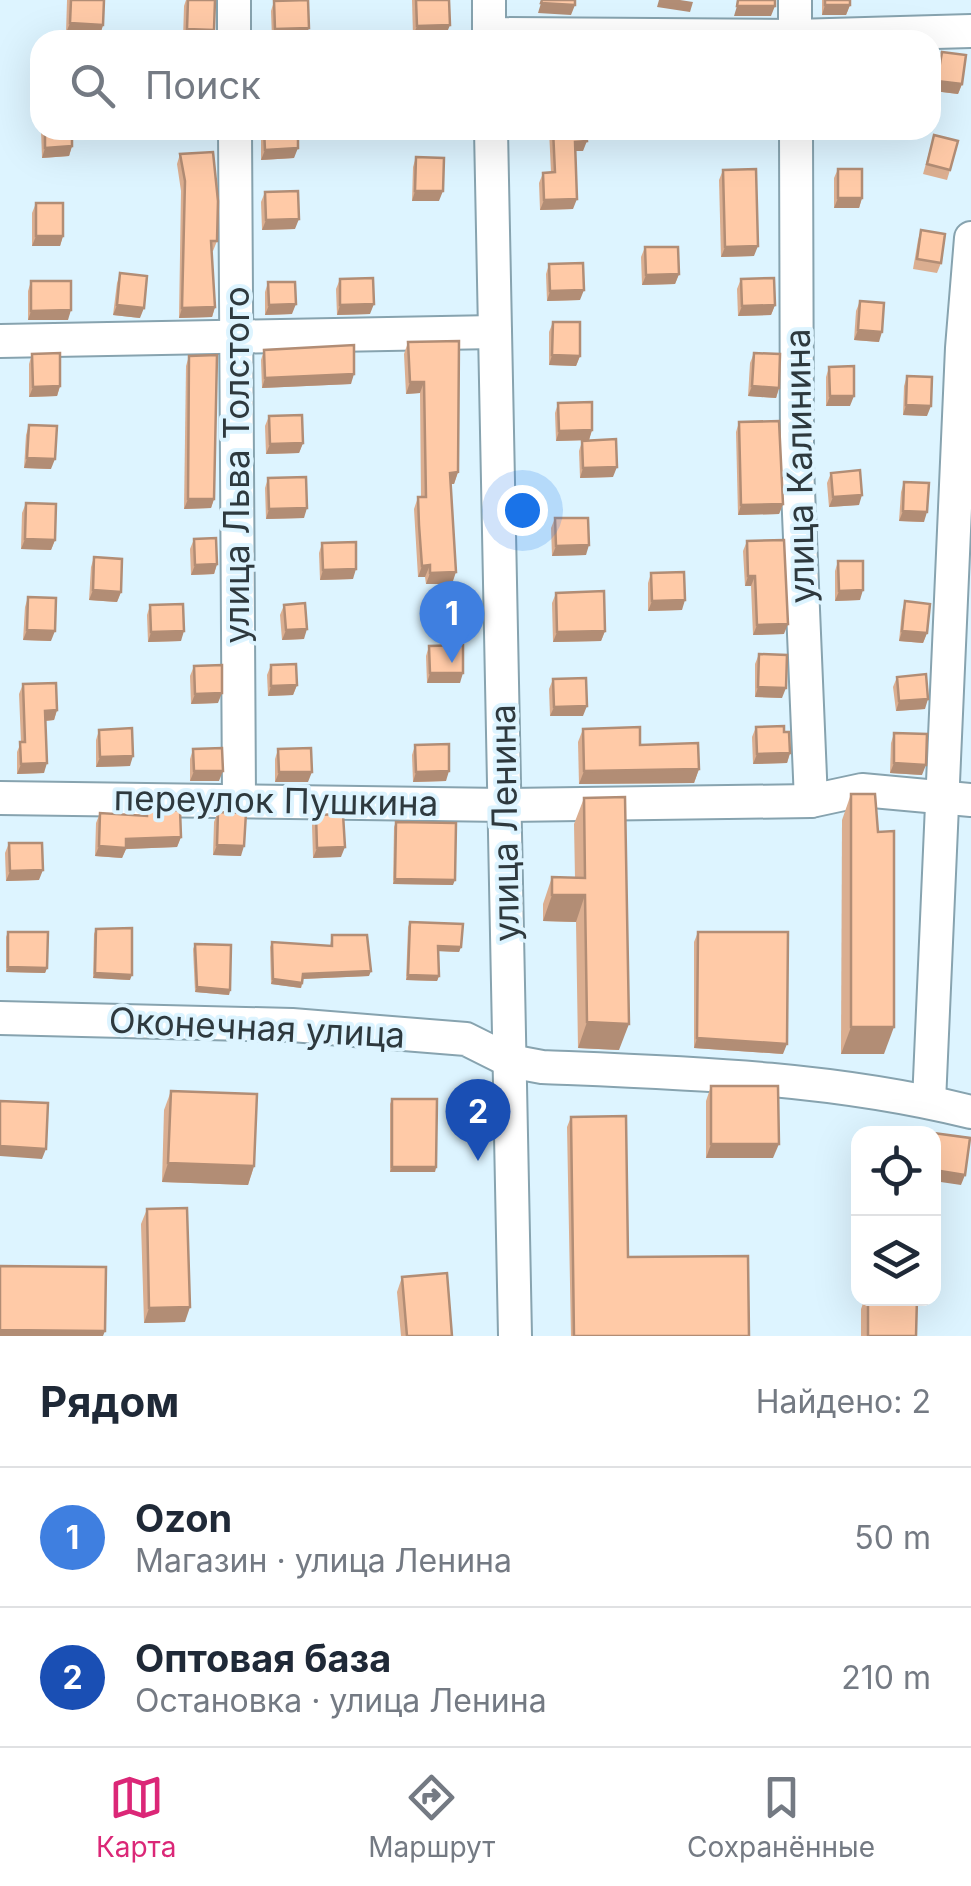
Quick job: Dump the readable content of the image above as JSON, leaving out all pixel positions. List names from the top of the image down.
{
  "streets": {
    "street": [
      "улица Льва Толстого",
      "улица Калинина",
      "переулок Пушкина",
      "улица Ленина",
      "Оконечная улица"
    ]
  },
  "crossings": [
    ["улица Льва Толстого", "переулок Пушкина"],
    ["улица Калинина", "переулок Пушкина"],
    ["переулок Пушкина", "улица Ленина"],
    ["улица Ленина", "Оконечная улица"]
  ],
  "page": {
    "search": "Поиск",
    "pins": ["1", "2"],
    "heading": ["Рядом", "Найдено: 2"],
    "list": [
      {
        "mark": "1",
        "name": "Ozon",
        "note": "Магазин · улица Ленина",
        "value": "50 m"
      },
      {
        "mark": "2",
        "name": "Оптовая база",
        "note": "Остановка · улица Ленина",
        "value": "210 m"
      }
    ],
    "nav": ["Карта", "Маршрут", "Сохранённые"]
  }
}
